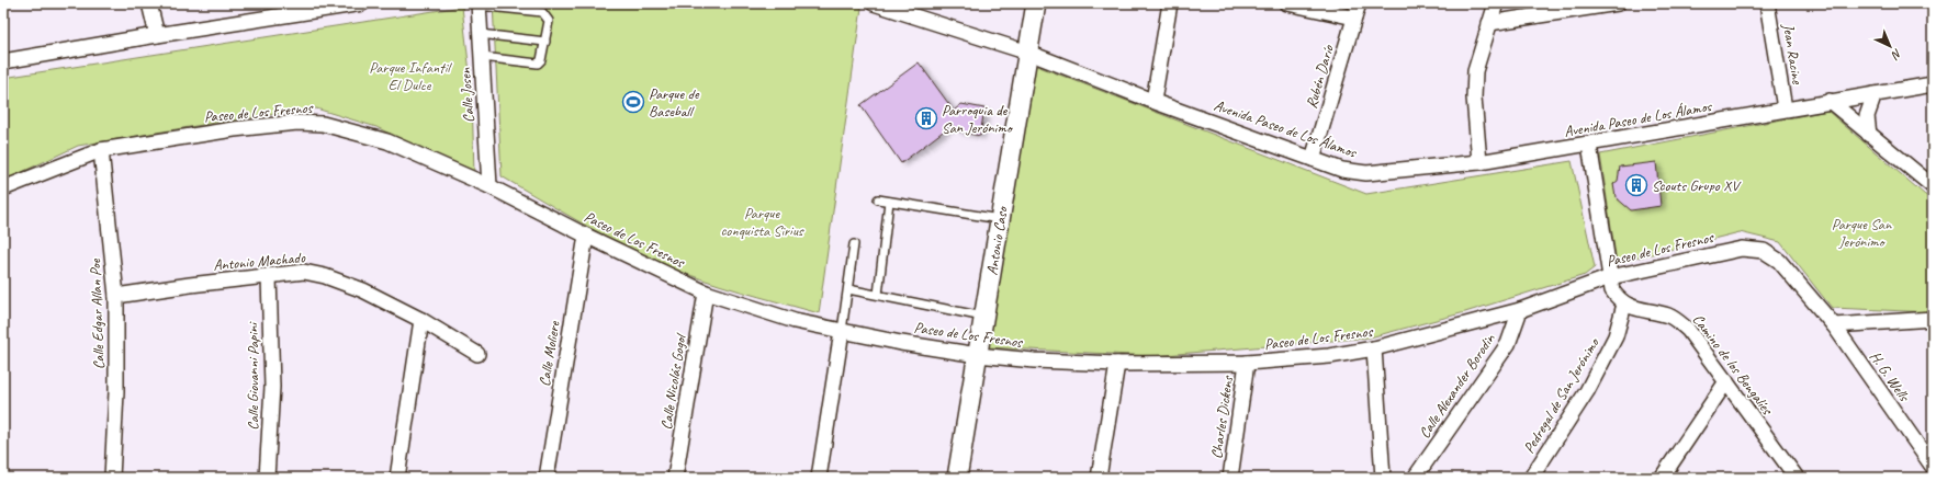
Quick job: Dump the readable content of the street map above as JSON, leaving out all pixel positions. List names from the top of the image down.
{
  "streets": {
    "street": [
      "Jean Racine",
      "Rubén Darío",
      "Calle Josen",
      "Paseo de Los Fresnos",
      "Avenida Paseo de Los Álamos",
      "Antonio Caso",
      "Antonio Machado",
      "Calle Edgar Allan Poe",
      "Calle Moliere",
      "Camino de los Bengalíes",
      "H. G. Wells",
      "Calle Giovanni Papini",
      "Calle Nicolás Gogol",
      "Calle Alexander Borodin",
      "Pedregal de San Jerónimo",
      "Charles Dickens"
    ]
  },
  "crossings": [
    ["Jean Racine", "Avenida Paseo de Los Álamos"],
    ["Rubén Darío", "Avenida Paseo de Los Álamos"],
    ["Calle Josen", "Paseo de Los Fresnos"],
    ["Paseo de Los Fresnos", "Antonio Caso"],
    ["Paseo de Los Fresnos", "Calle Edgar Allan Poe"],
    ["Paseo de Los Fresnos", "Calle Moliere"],
    ["Paseo de Los Fresnos", "H. G. Wells"],
    ["Paseo de Los Fresnos", "Calle Nicolás Gogol"],
    ["Paseo de Los Fresnos", "Calle Alexander Borodin"],
    ["Paseo de Los Fresnos", "Charles Dickens"],
    ["Avenida Paseo de Los Álamos", "Antonio Caso"],
    ["Antonio Machado", "Calle Edgar Allan Poe"],
    ["Antonio Machado", "Calle Giovanni Papini"],
    ["Camino de los Bengalíes", "Pedregal de San Jerónimo"]
  ],
  "parks": ["Parque Infantil El Dulce", "Parque conquista Sirius", "Parque San Jerónimo"],
  "places": {
    "sports": ["Parque de Baseball"],
    "building": ["Parroquia de San Jerónimo", "Scouts Grupo XV"]
  },
  "north": "bottom right"
}
